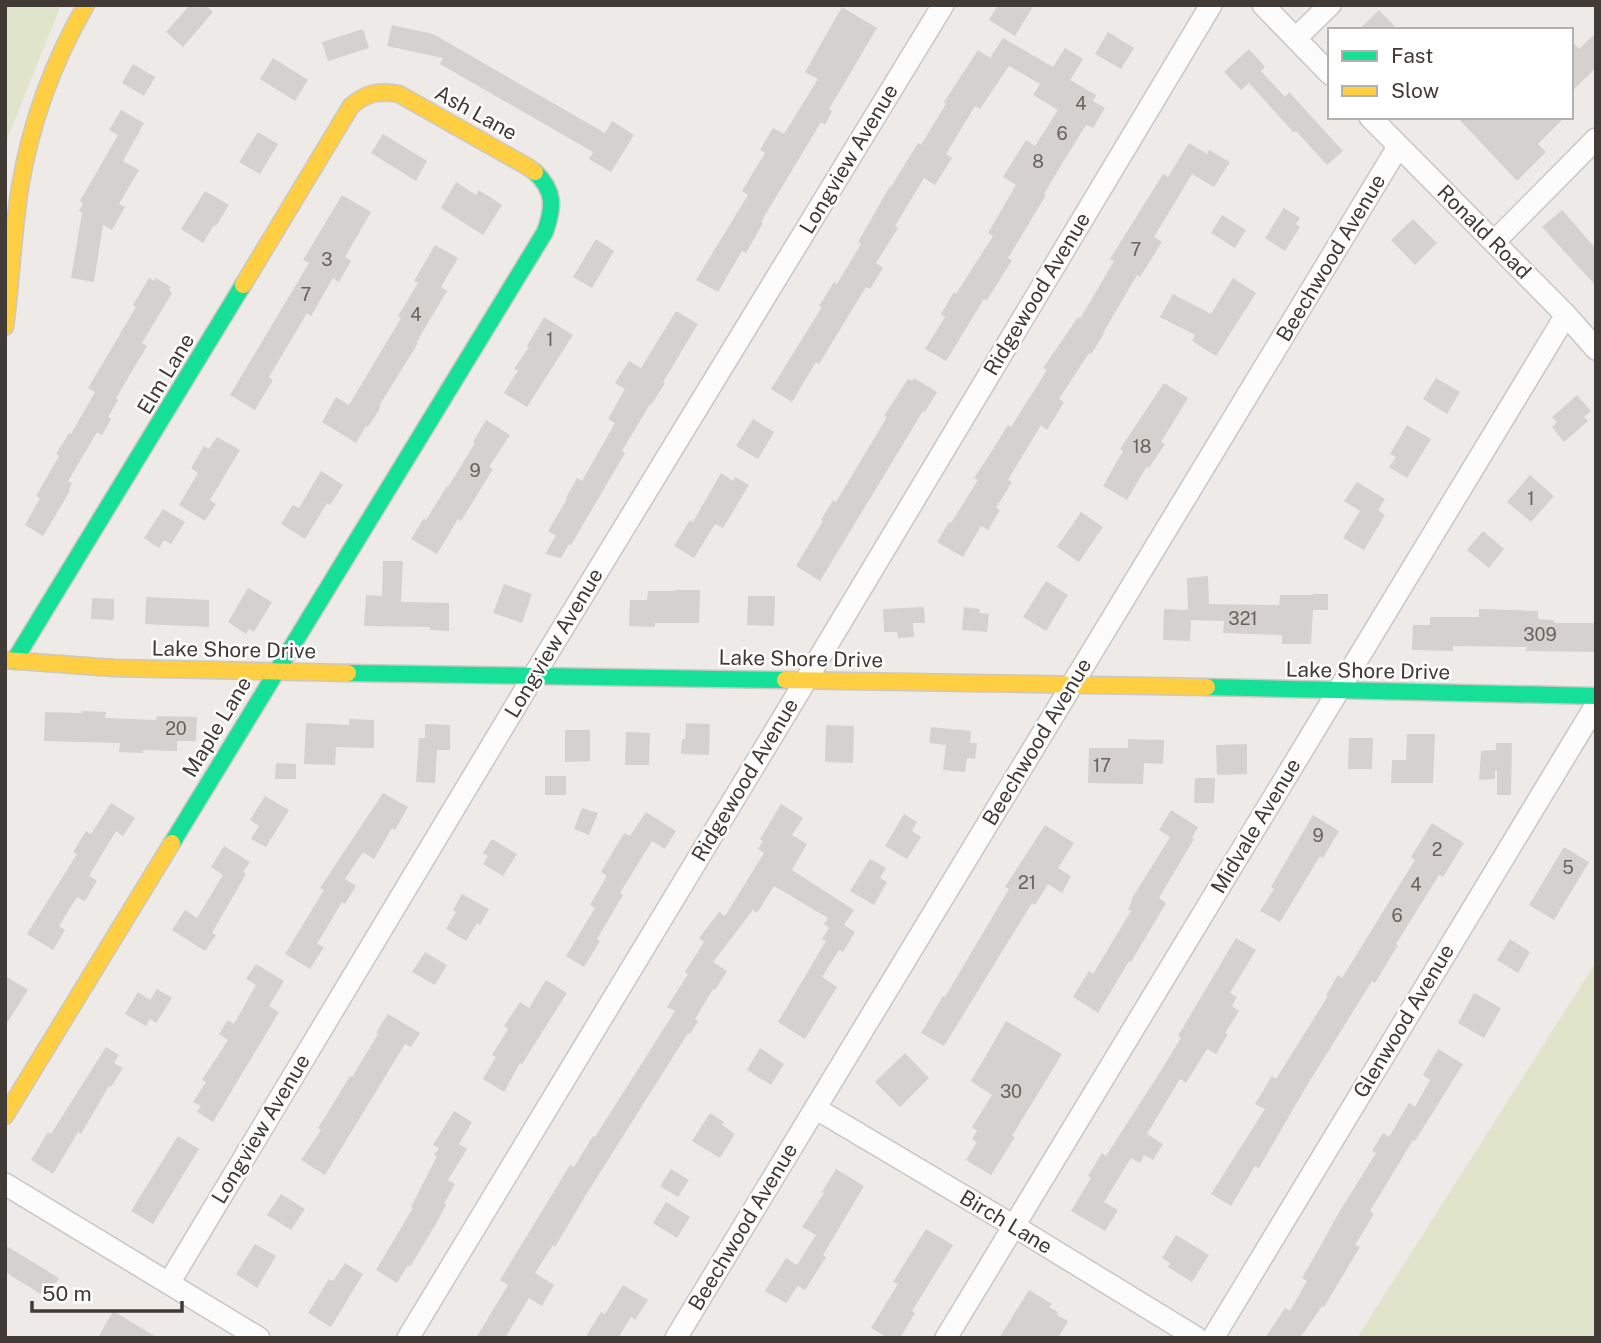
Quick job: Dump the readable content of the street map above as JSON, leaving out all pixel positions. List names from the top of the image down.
{
  "streets": {
    "street": [
      "Ash Lane",
      "Longview Avenue",
      "Ronald Road",
      "Beechwood Avenue",
      "Ridgewood Avenue",
      "Elm Lane",
      "Lake Shore Drive",
      "Maple Lane",
      "Midvale Avenue",
      "Glenwood Avenue",
      "Birch Lane"
    ]
  },
  "crossings": [
    ["Ash Lane", "Elm Lane"],
    ["Ash Lane", "Maple Lane"],
    ["Longview Avenue", "Lake Shore Drive"],
    ["Ronald Road", "Beechwood Avenue"],
    ["Ronald Road", "Midvale Avenue"],
    ["Beechwood Avenue", "Lake Shore Drive"],
    ["Beechwood Avenue", "Birch Lane"],
    ["Ridgewood Avenue", "Lake Shore Drive"],
    ["Elm Lane", "Lake Shore Drive"],
    ["Lake Shore Drive", "Maple Lane"],
    ["Lake Shore Drive", "Midvale Avenue"],
    ["Midvale Avenue", "Birch Lane"]
  ],
  "house_numbers": [
    "4",
    "6",
    "8",
    "7",
    "3",
    "7",
    "4",
    "1",
    "18",
    "9",
    "1",
    "321",
    "309",
    "20",
    "17",
    "9",
    "2",
    "5",
    "21",
    "4",
    "6",
    "30"
  ],
  "legend": ["Fast", "Slow"],
  "scale_bar": "50 m"
}
